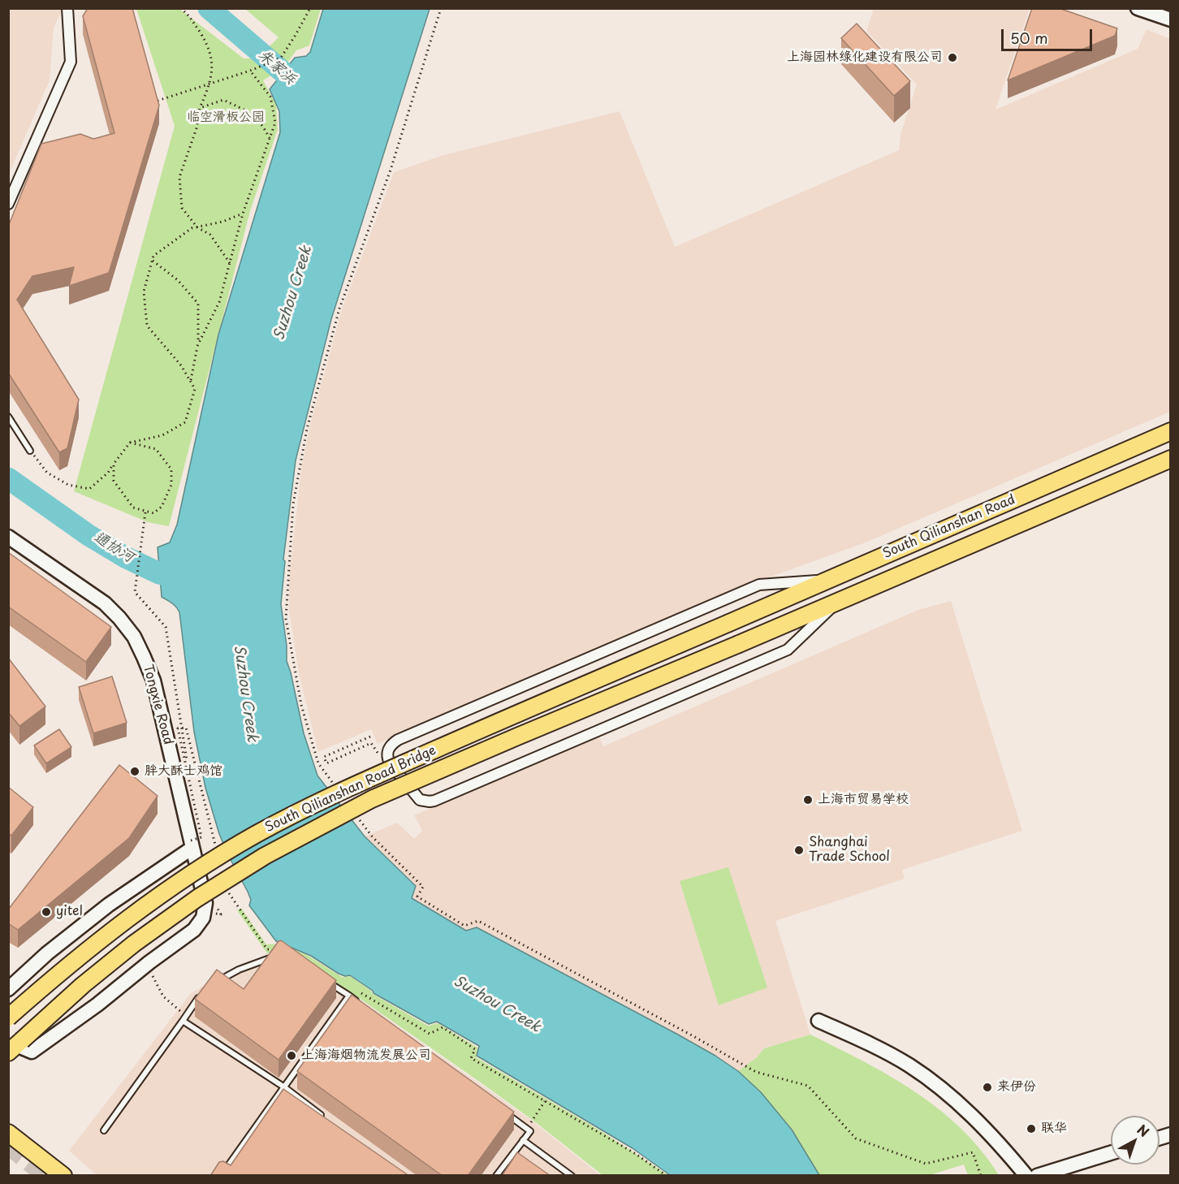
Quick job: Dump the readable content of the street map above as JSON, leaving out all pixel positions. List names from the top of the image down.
{
  "streets": {
    "main road": ["South Qilianshan Road", "South Qilianshan Road Bridge"],
    "street": ["Tongxie Road"]
  },
  "crossings": [
    ["South Qilianshan Road", "South Qilianshan Road Bridge"],
    ["Tongxie Road", "South Qilianshan Road Bridge"]
  ],
  "water": ["朱家浜", "Suzhou Creek", "通协河"],
  "parks": ["临空滑板公园"],
  "places": [
    "上海园林绿化建设有限公司",
    "胖大酥士鸡馆",
    "上海市贸易学校",
    "Shanghai Trade School",
    "yitel",
    "上海海烟物流发展公司",
    "来伊份",
    "联华"
  ],
  "scale_bar": "50 m",
  "north": "top right"
}
